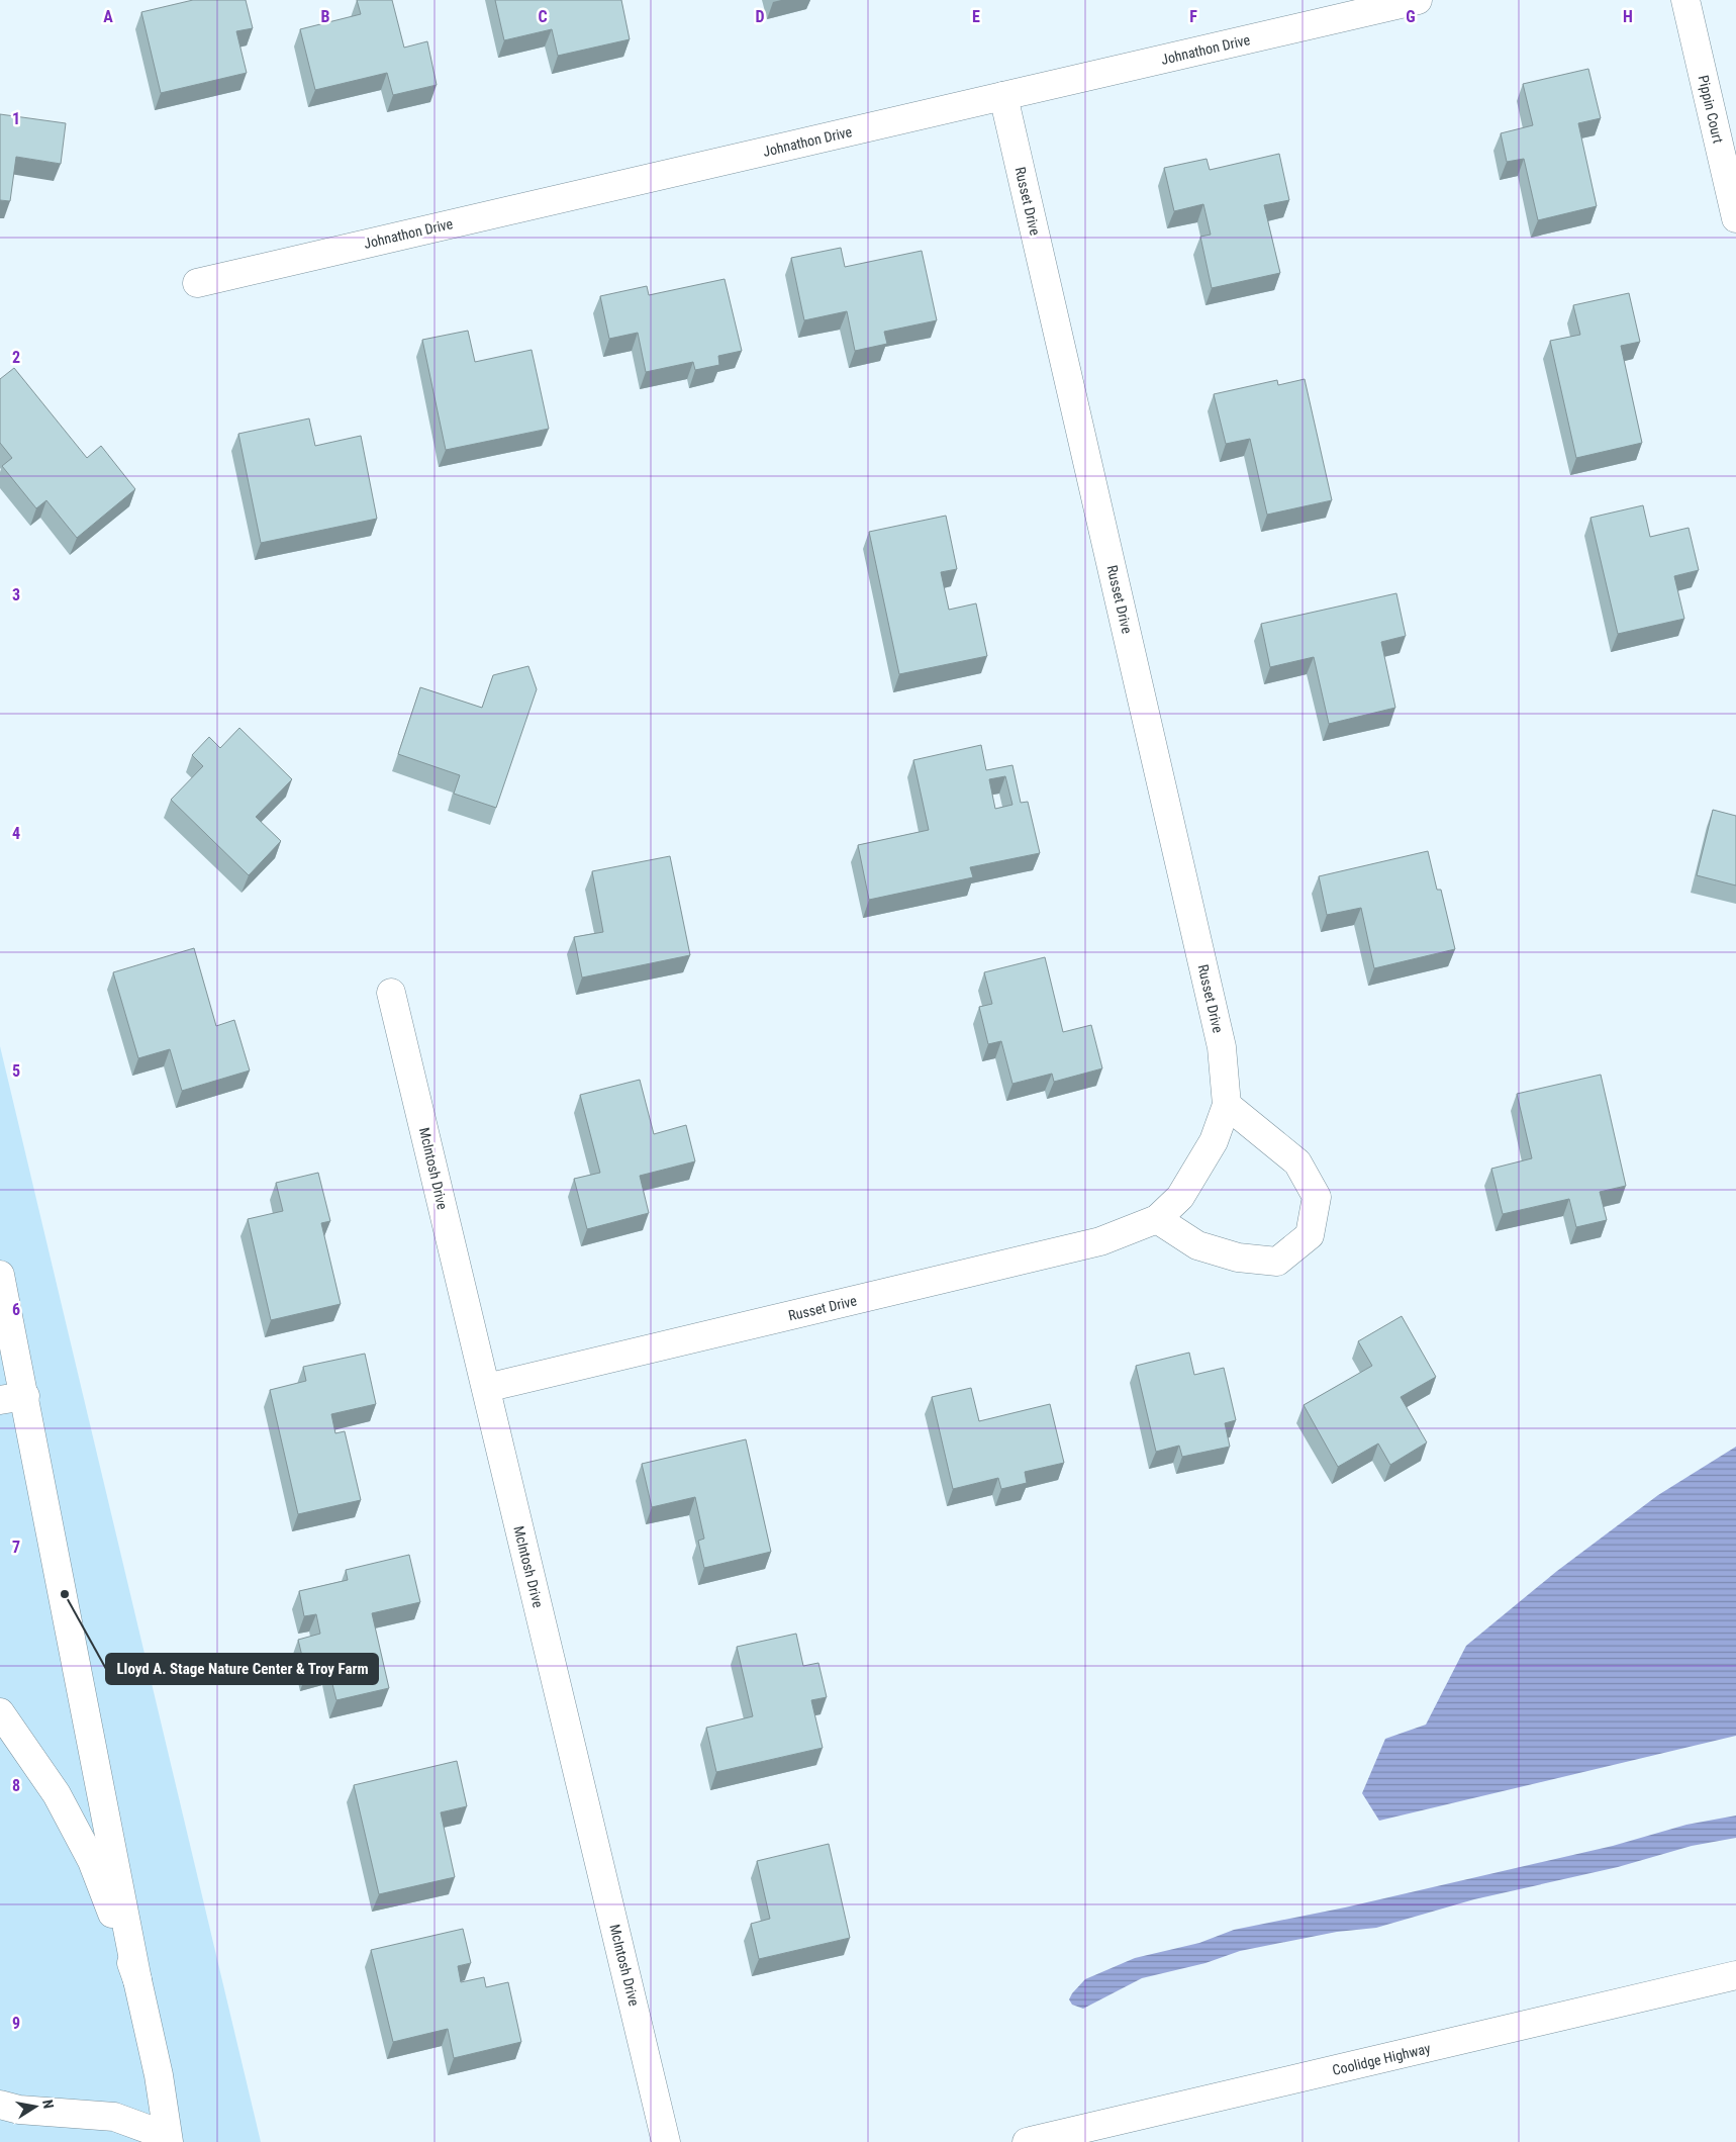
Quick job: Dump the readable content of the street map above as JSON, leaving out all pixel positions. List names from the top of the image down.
{
  "streets": {
    "street": [
      "Johnathon Drive",
      "Pippin Court",
      "Russet Drive",
      "McIntosh Drive",
      "Coolidge Highway"
    ]
  },
  "crossings": [
    ["Johnathon Drive", "Russet Drive"],
    ["Russet Drive", "McIntosh Drive"]
  ],
  "places": ["Lloyd A. Stage Nature Center & Troy Farm"],
  "north": "right",
  "grid": {
    "columns": [
      "A",
      "B",
      "C",
      "D",
      "E",
      "F",
      "G",
      "H"
    ],
    "rows": [
      "1",
      "2",
      "3",
      "4",
      "5",
      "6",
      "7",
      "8",
      "9"
    ]
  }
}
